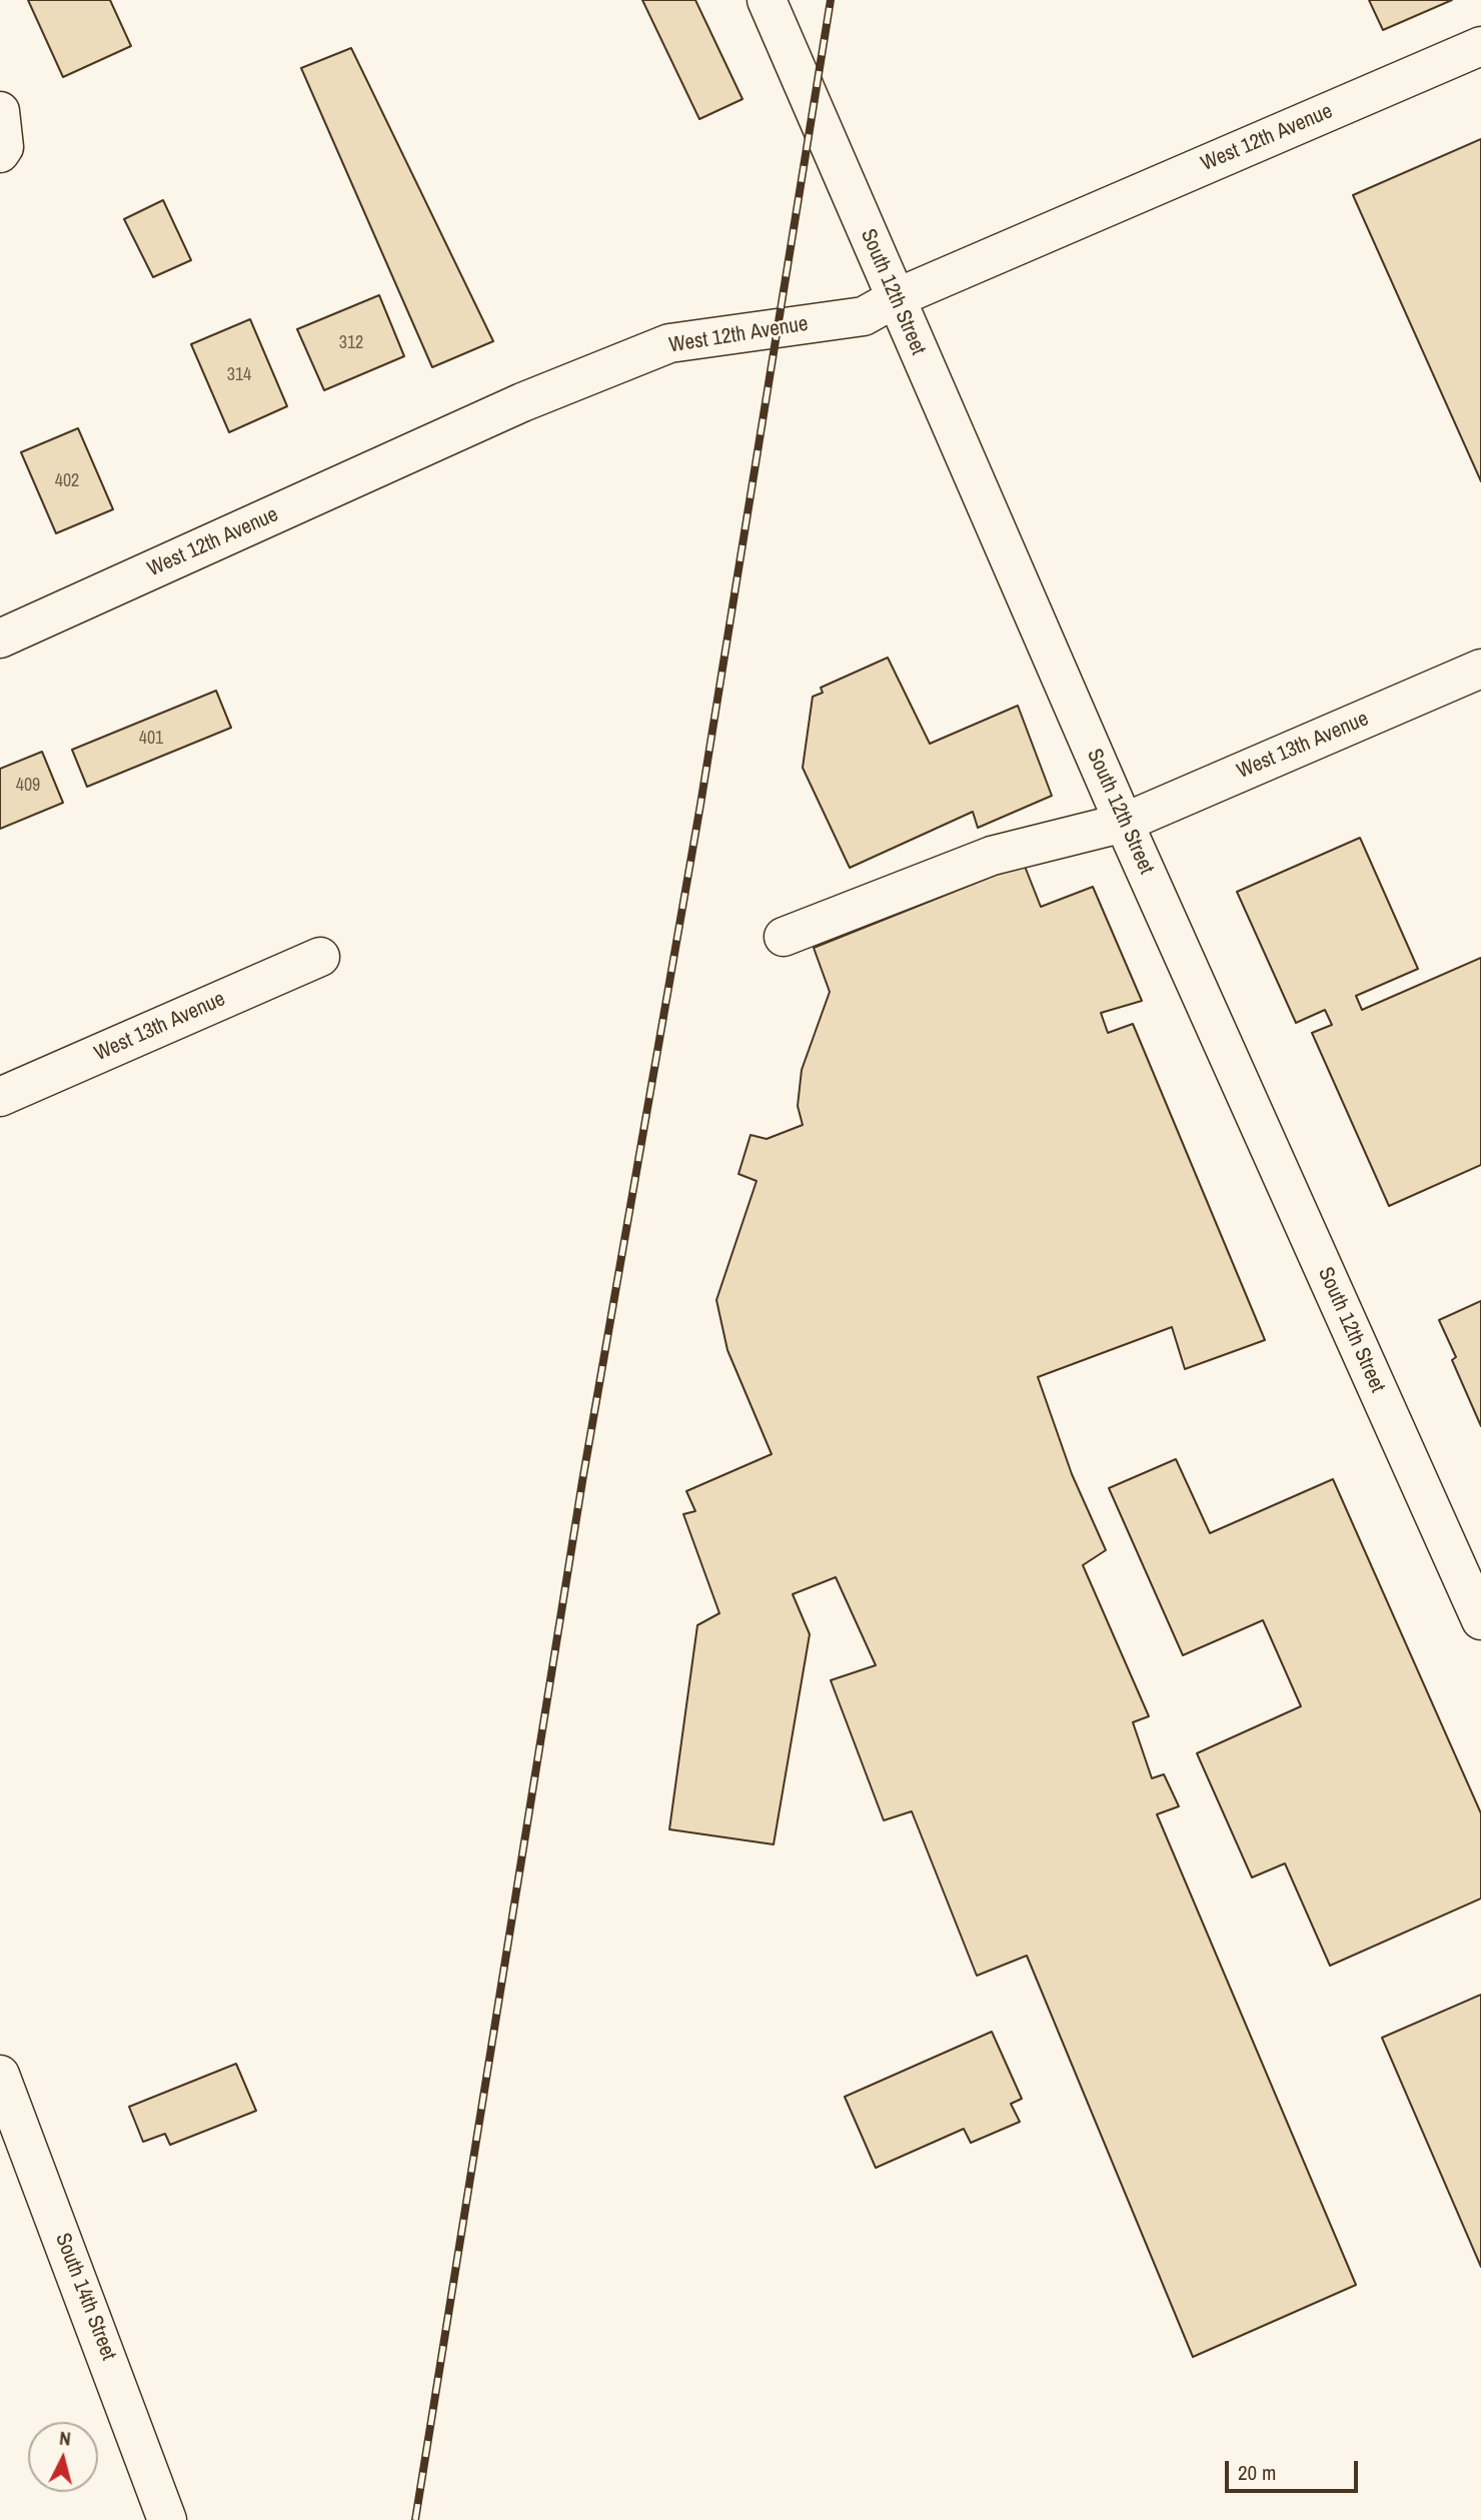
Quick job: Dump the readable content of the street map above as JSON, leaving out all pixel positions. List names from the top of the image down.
{
  "streets": {
    "street": [
      "West 12th Avenue",
      "South 12th Street",
      "West 13th Avenue",
      "South 14th Street"
    ]
  },
  "crossings": [
    ["West 12th Avenue", "South 12th Street"],
    ["South 12th Street", "West 13th Avenue"]
  ],
  "house_numbers": [
    "312",
    "314",
    "402",
    "401",
    "409"
  ],
  "scale_bar": "20 m",
  "north": "top"
}
